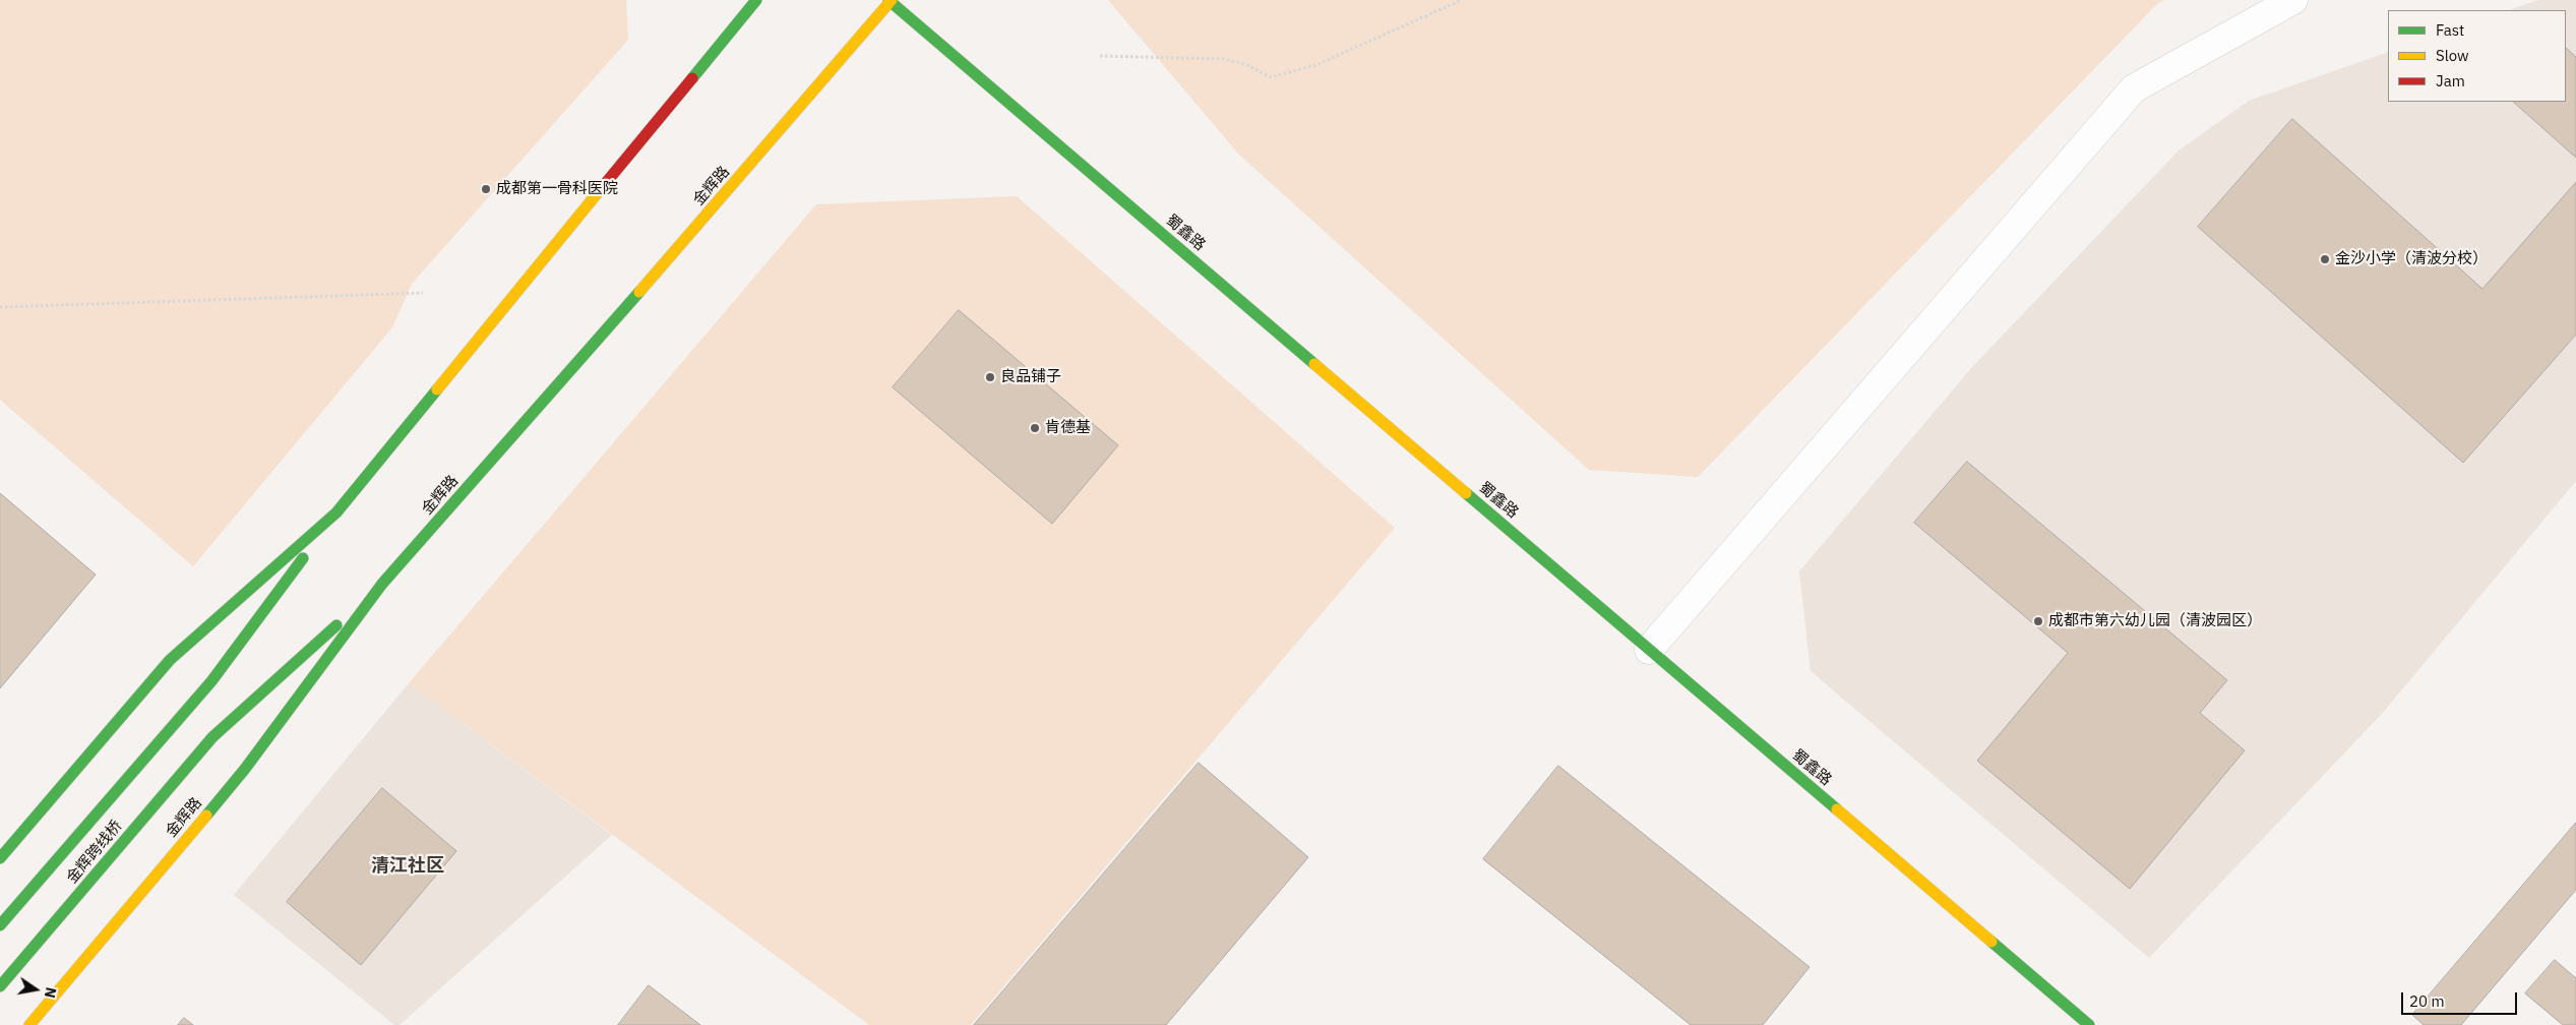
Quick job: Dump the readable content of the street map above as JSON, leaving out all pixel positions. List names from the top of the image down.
{
  "streets": {
    "main road": ["金辉路", "蜀鑫路", "金辉跨线桥"]
  },
  "crossings": [
    ["金辉路", "蜀鑫路"],
    ["金辉路", "金辉跨线桥"]
  ],
  "districts": ["清江社区"],
  "places": [
    "成都第一骨科医院",
    "金沙小学（清波分校）",
    "良品铺子",
    "肯德基",
    "成都市第六幼儿园（清波园区）"
  ],
  "legend": ["Fast", "Slow", "Jam"],
  "scale_bar": "20 m",
  "north": "right"
}
